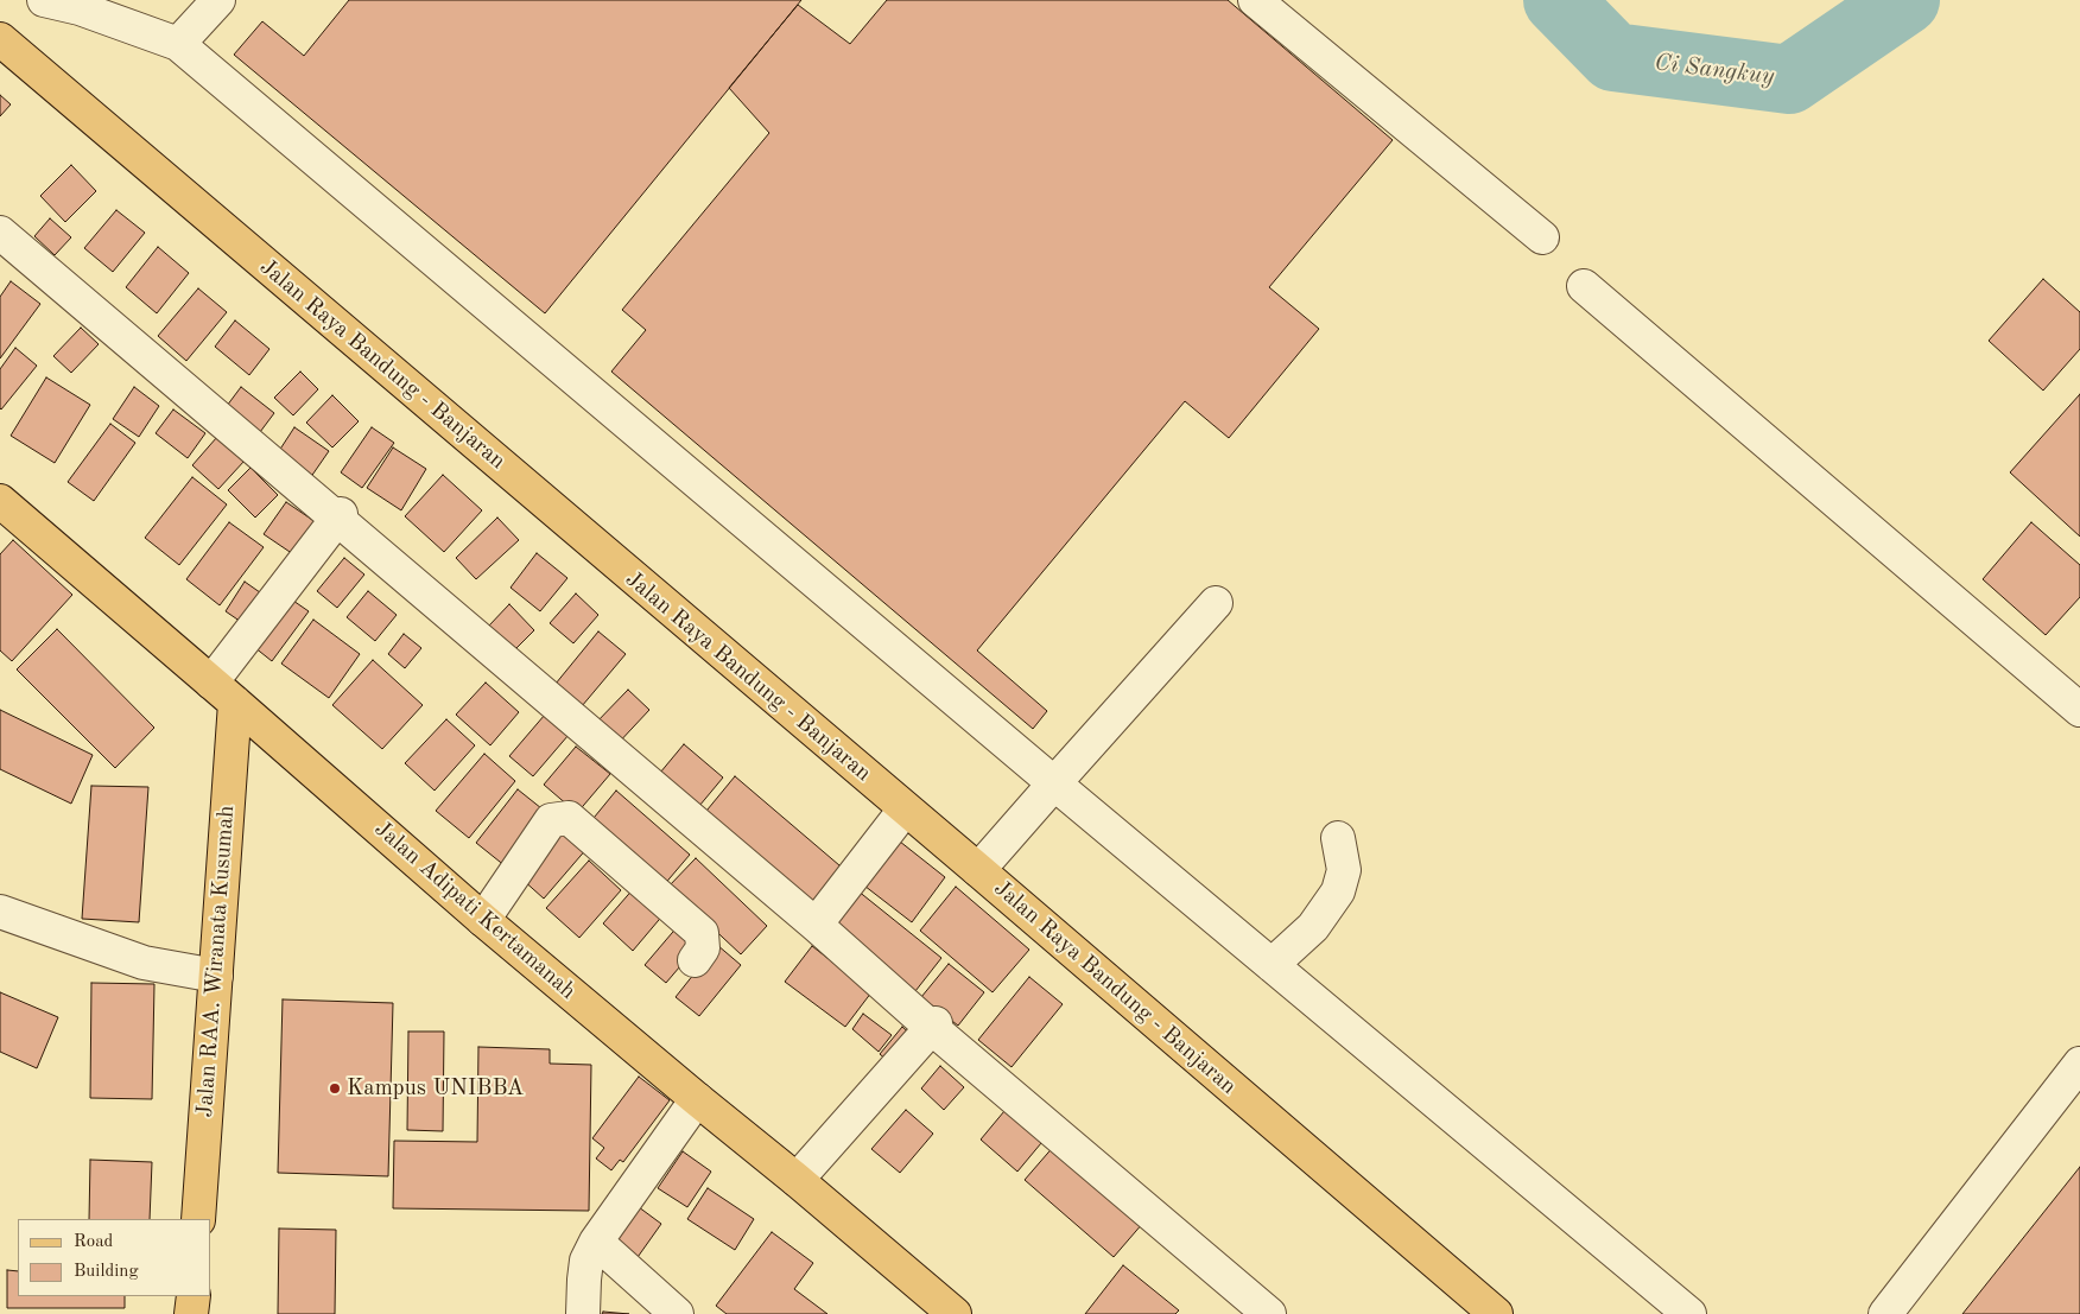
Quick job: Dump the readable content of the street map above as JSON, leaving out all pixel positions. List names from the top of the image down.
{
  "streets": {
    "main road": ["Jalan Raya Bandung - Banjaran", "Jalan Adipati Kertamanah", "Jalan RAA. Wiranata Kusumah"]
  },
  "crossings": [
    ["Jalan Adipati Kertamanah", "Jalan RAA. Wiranata Kusumah"]
  ],
  "water": ["Ci Sangkuy"],
  "places": ["Kampus UNIBBA"],
  "legend": ["Road", "Building"]
}
